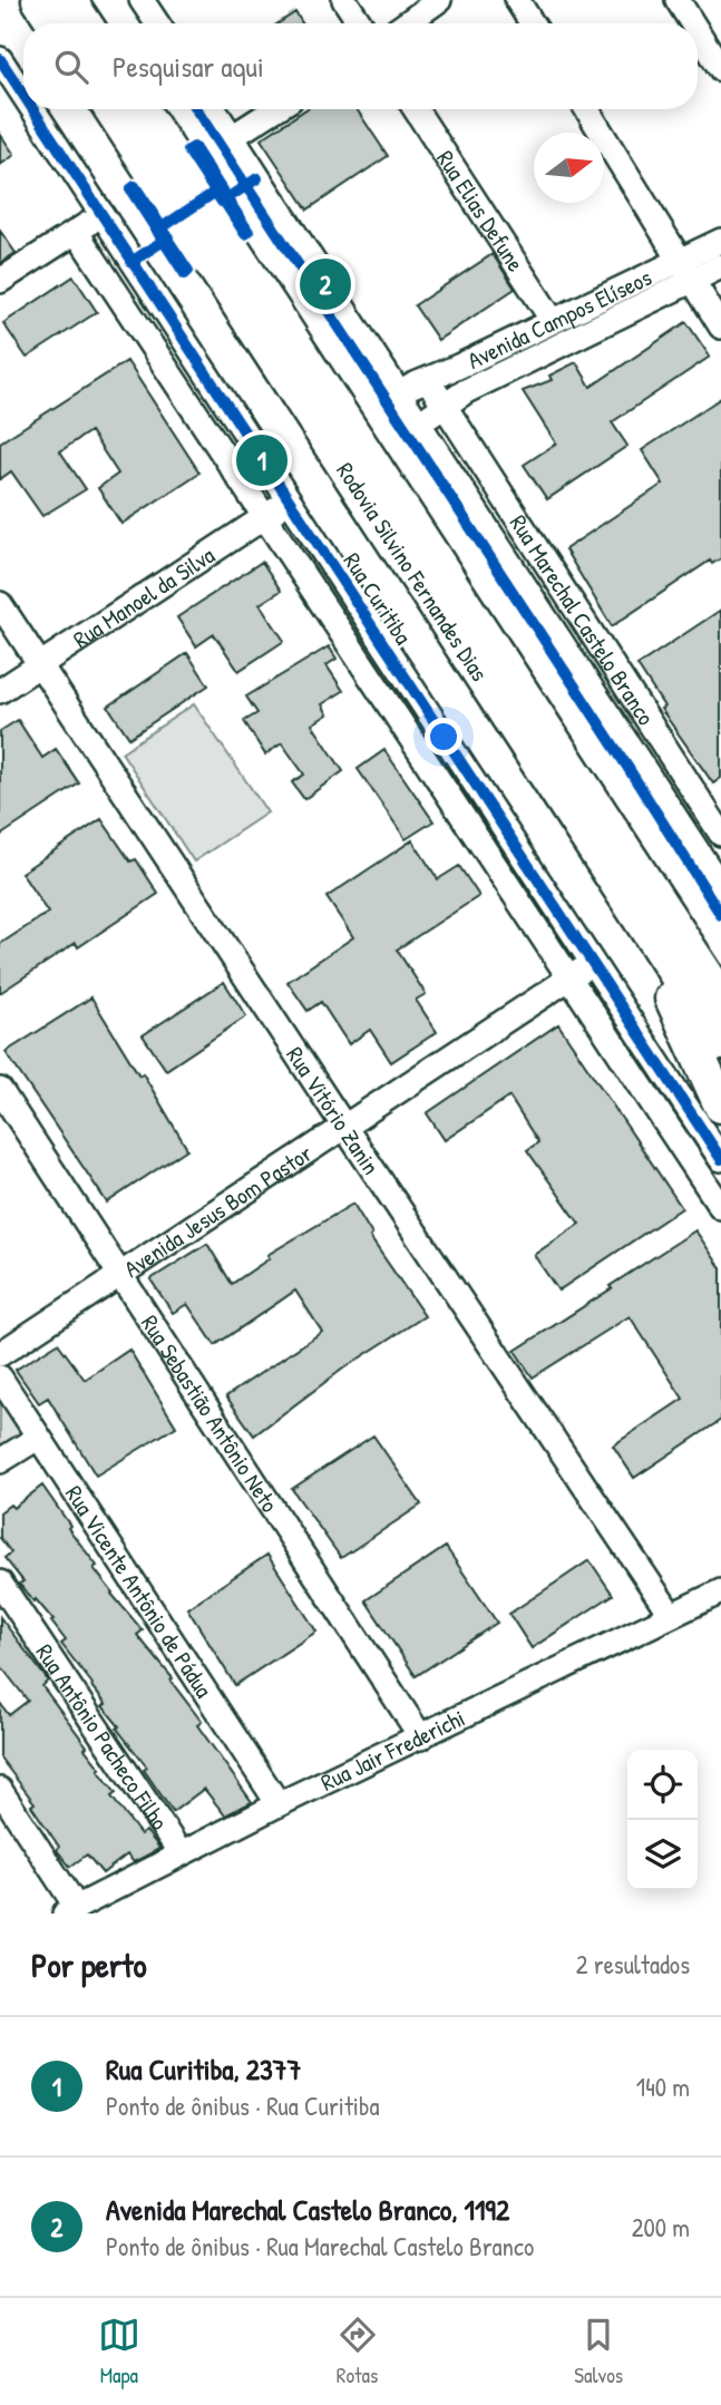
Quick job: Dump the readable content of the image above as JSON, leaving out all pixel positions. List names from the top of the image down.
{
  "streets": {
    "highway": ["Rodovia Silvino Fernandes Dias"],
    "street": [
      "Rua Elias Defune",
      "Avenida Campos Elíseos",
      "Rua Manoel da Silva",
      "Rua Curitiba",
      "Rua Marechal Castelo Branco",
      "Rua Vitório Zanin",
      "Avenida Jesus Bom Pastor",
      "Rua Sebastião Antônio Neto",
      "Rua Vicente Antônio de Pádua",
      "Rua Antônio Pacheco Filho",
      "Rua Jair Frederichi"
    ]
  },
  "crossings": [
    ["Rua Elias Defune", "Avenida Campos Elíseos"],
    ["Avenida Campos Elíseos", "Rua Marechal Castelo Branco"],
    ["Rua Manoel da Silva", "Rua Curitiba"],
    ["Rua Manoel da Silva", "Rua Vitório Zanin"],
    ["Rua Curitiba", "Avenida Jesus Bom Pastor"],
    ["Rua Vitório Zanin", "Avenida Jesus Bom Pastor"],
    ["Rua Vitório Zanin", "Rua Jair Frederichi"],
    ["Avenida Jesus Bom Pastor", "Rua Sebastião Antônio Neto"],
    ["Rua Sebastião Antônio Neto", "Rua Jair Frederichi"],
    ["Rua Vicente Antônio de Pádua", "Rua Jair Frederichi"],
    ["Rua Antônio Pacheco Filho", "Rua Jair Frederichi"]
  ],
  "north": "right",
  "page": {
    "search": "Pesquisar aqui",
    "pins": ["2", "1"],
    "heading": ["Por perto", "2 resultados"],
    "list": [
      {
        "mark": "1",
        "name": "Rua Curitiba, 2377",
        "note": "Ponto de ônibus · Rua Curitiba",
        "value": "140 m"
      },
      {
        "mark": "2",
        "name": "Avenida Marechal Castelo Branco, 1192",
        "note": "Ponto de ônibus · Rua Marechal Castelo Branco",
        "value": "200 m"
      }
    ],
    "nav": ["Mapa", "Rotas", "Salvos"]
  }
}
